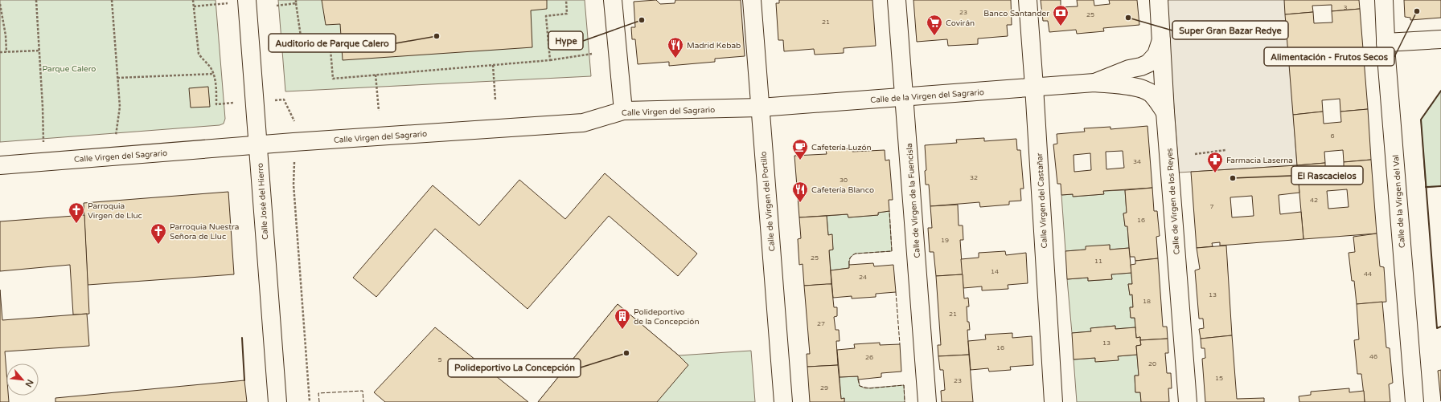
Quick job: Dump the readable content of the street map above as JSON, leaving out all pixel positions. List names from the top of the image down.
{
  "streets": {
    "street": [
      "Calle de la Virgen del Sagrario",
      "Calle Virgen del Sagrario",
      "Calle de Virgen de la Fuencisla",
      "Calle Virgen del Castañar",
      "Calle José del Hierro",
      "Calle de Virgen del Portillo",
      "Calle de Virgen de los Reyes",
      "Calle de la Virgen del Val"
    ]
  },
  "crossings": [
    ["Calle de la Virgen del Sagrario", "Calle Virgen del Sagrario"],
    ["Calle de la Virgen del Sagrario", "Calle de Virgen de la Fuencisla"],
    ["Calle de la Virgen del Sagrario", "Calle Virgen del Castañar"],
    ["Calle de la Virgen del Sagrario", "Calle de Virgen del Portillo"],
    ["Calle de la Virgen del Sagrario", "Calle de Virgen de los Reyes"],
    ["Calle Virgen del Sagrario", "Calle José del Hierro"],
    ["Calle Virgen del Sagrario", "Calle de Virgen del Portillo"]
  ],
  "parks": ["Parque Calero"],
  "places": {
    "other": [
      "Alimentación - Frutos Secos",
      "Super Gran Bazar Redye",
      "Hype",
      "Auditorio de Parque Calero",
      "El Rascacielos",
      "Polideportivo La Concepción"
    ],
    "bank": ["Banco Santander"],
    "supermarket": ["Covirán"],
    "restaurant": ["Madrid Kebab", "Cafetería Blanco"],
    "cafe": ["Cafetería Luzón"],
    "pharmacy": ["Farmacia Laserna"],
    "church": ["Parroquia Virgen de Lluc", "Parroquia Nuestra Señora de Lluc"],
    "building": ["Polideportivo de la Concepción"]
  },
  "house_numbers": [
    "3",
    "23",
    "25",
    "21",
    "6",
    "34",
    "32",
    "30",
    "42",
    "7",
    "16",
    "19",
    "25",
    "11",
    "14",
    "44",
    "24",
    "13",
    "18",
    "21",
    "27",
    "13",
    "16",
    "46",
    "26",
    "5",
    "20",
    "15",
    "23",
    "29"
  ],
  "north": "bottom right"
}
